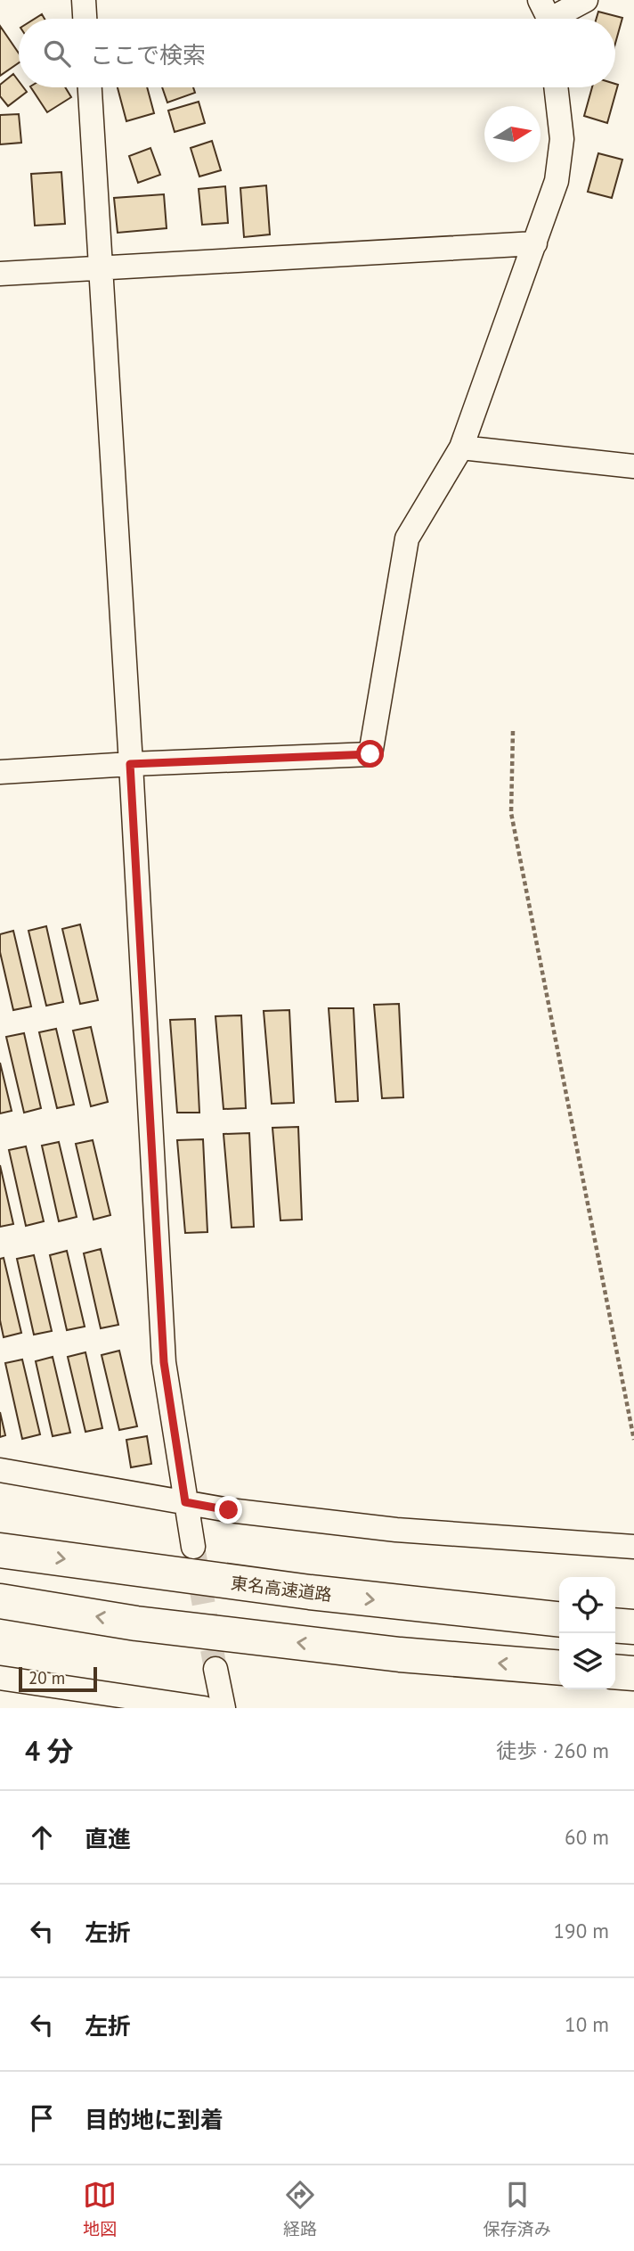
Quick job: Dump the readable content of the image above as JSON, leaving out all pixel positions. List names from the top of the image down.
{
  "streets": {
    "highway": ["東名高速道路"]
  },
  "scale_bar": "20 m",
  "north": "right",
  "page": {
    "search": "ここで検索",
    "scale": "20 m",
    "heading": ["4 分", "徒歩 · 260 m"],
    "list": [
      ["直進", "60 m"],
      ["左折", "190 m"],
      ["左折", "10 m"],
      "目的地に到着"
    ],
    "nav": ["地図", "経路", "保存済み"]
  }
}
